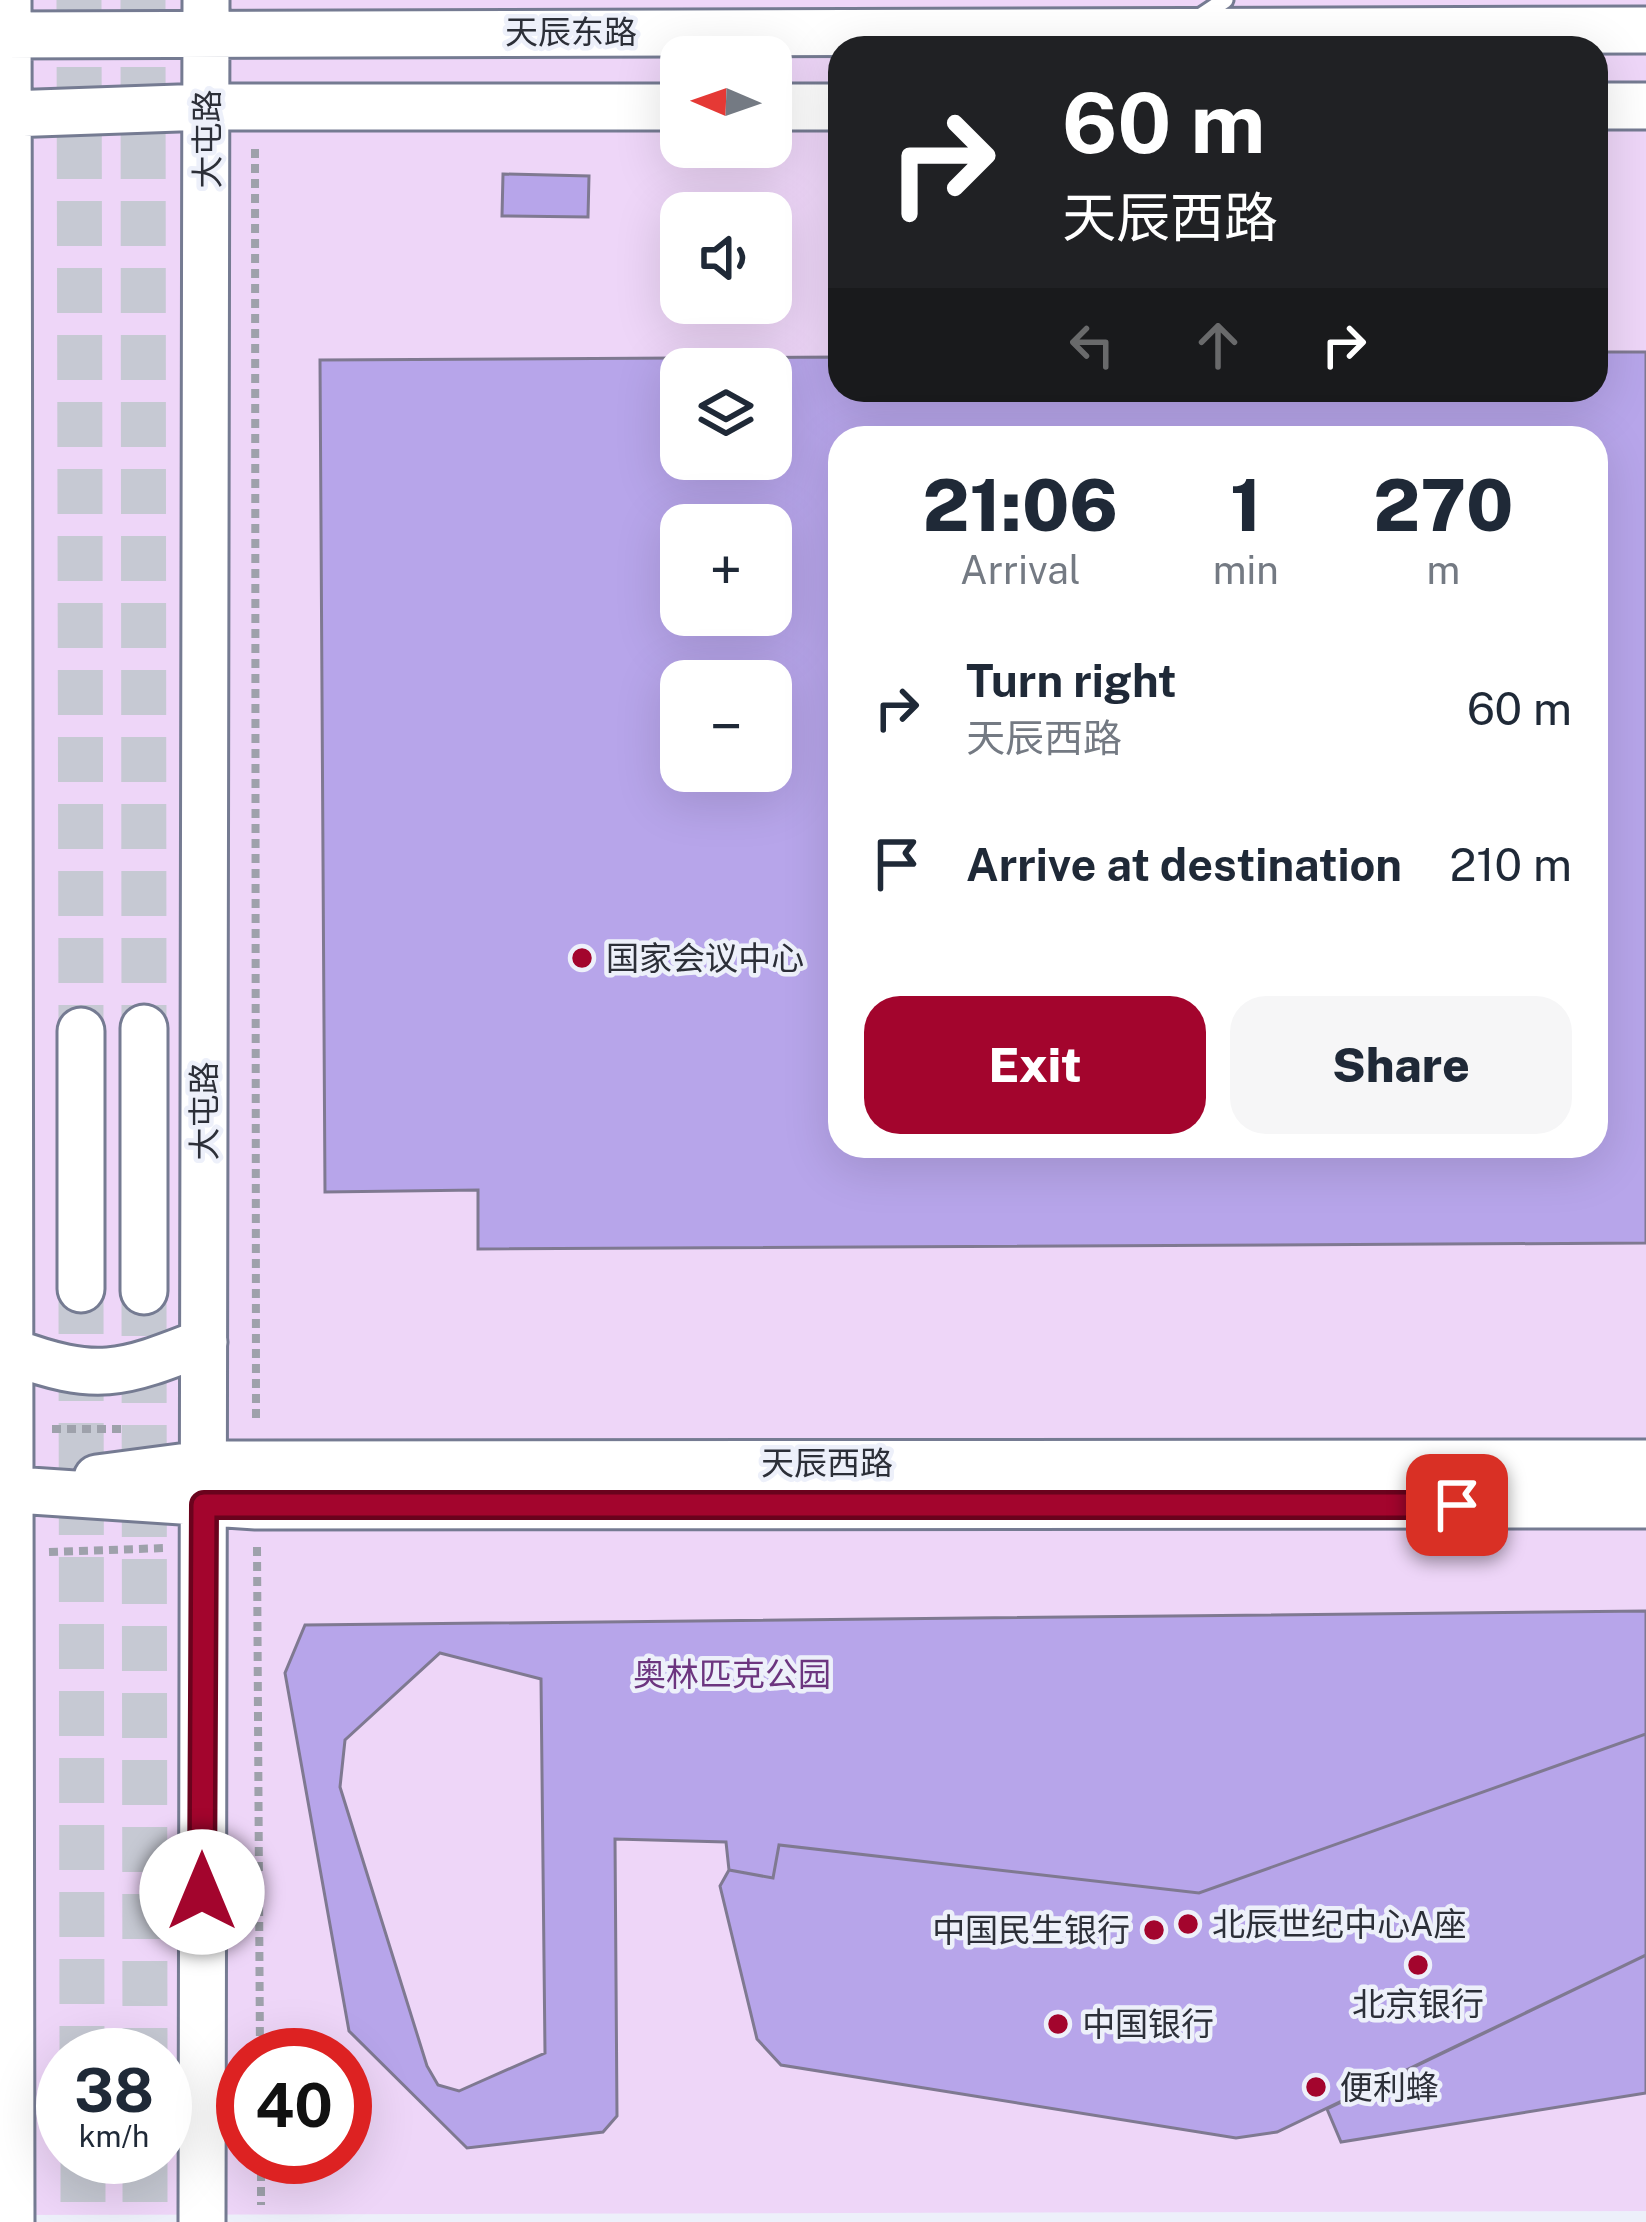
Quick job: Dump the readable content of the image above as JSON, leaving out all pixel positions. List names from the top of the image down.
{
  "streets": {
    "street": ["天辰东路", "大屯路", "天辰西路"]
  },
  "crossings": [
    ["天辰东路", "大屯路"],
    ["大屯路", "天辰西路"]
  ],
  "parks": ["奥林匹克公园"],
  "places": [
    "国家会议中心",
    "北辰世纪中心A座",
    "中国民生银行",
    "北京银行",
    "中国银行",
    "便利蜂"
  ],
  "north": "left",
  "page": {
    "map_buttons": ["+", "−"],
    "turn": ["60 m", "天辰西路"],
    "eta": [
      "21:06",
      "Arrival",
      "1",
      "min",
      "270",
      "m"
    ],
    "list": [
      {
        "name": "Turn right",
        "note": "天辰西路",
        "value": "60 m"
      },
      {
        "name": "Arrive at destination",
        "value": "210 m"
      }
    ],
    "buttons": ["Exit", "Share"],
    "speed": "38 km/h",
    "limit": "40"
  }
}
